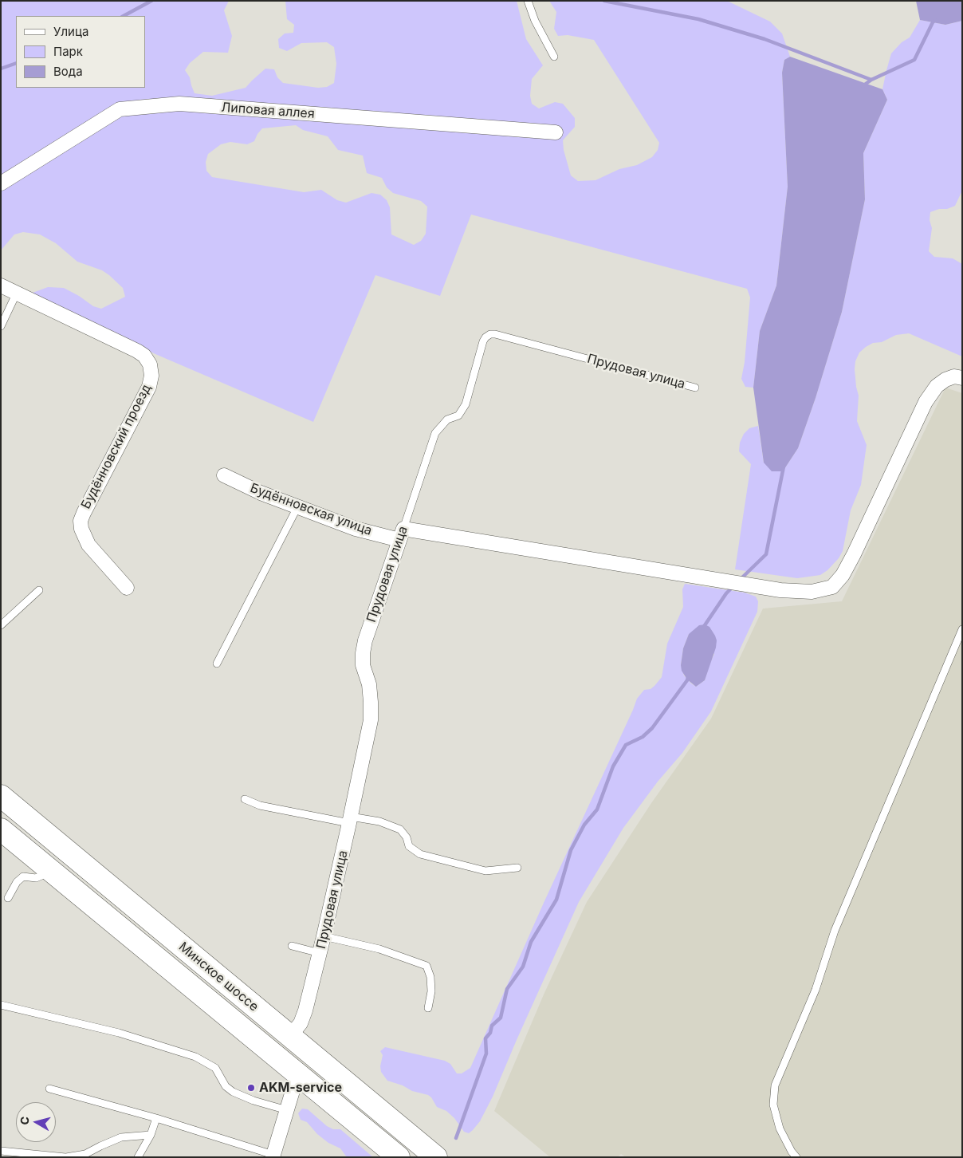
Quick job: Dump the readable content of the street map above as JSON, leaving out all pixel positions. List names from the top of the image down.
{
  "streets": {
    "highway": ["Минское шоссе"],
    "street": [
      "Липовая аллея",
      "Прудовая улица",
      "Будённовский проезд",
      "Будённовская улица"
    ]
  },
  "crossings": [
    ["Прудовая улица", "Будённовская улица"],
    ["Прудовая улица", "Минское шоссе"]
  ],
  "places": ["AKM-service"],
  "legend": ["Улица", "Парк", "Вода"],
  "north": "left"
}
